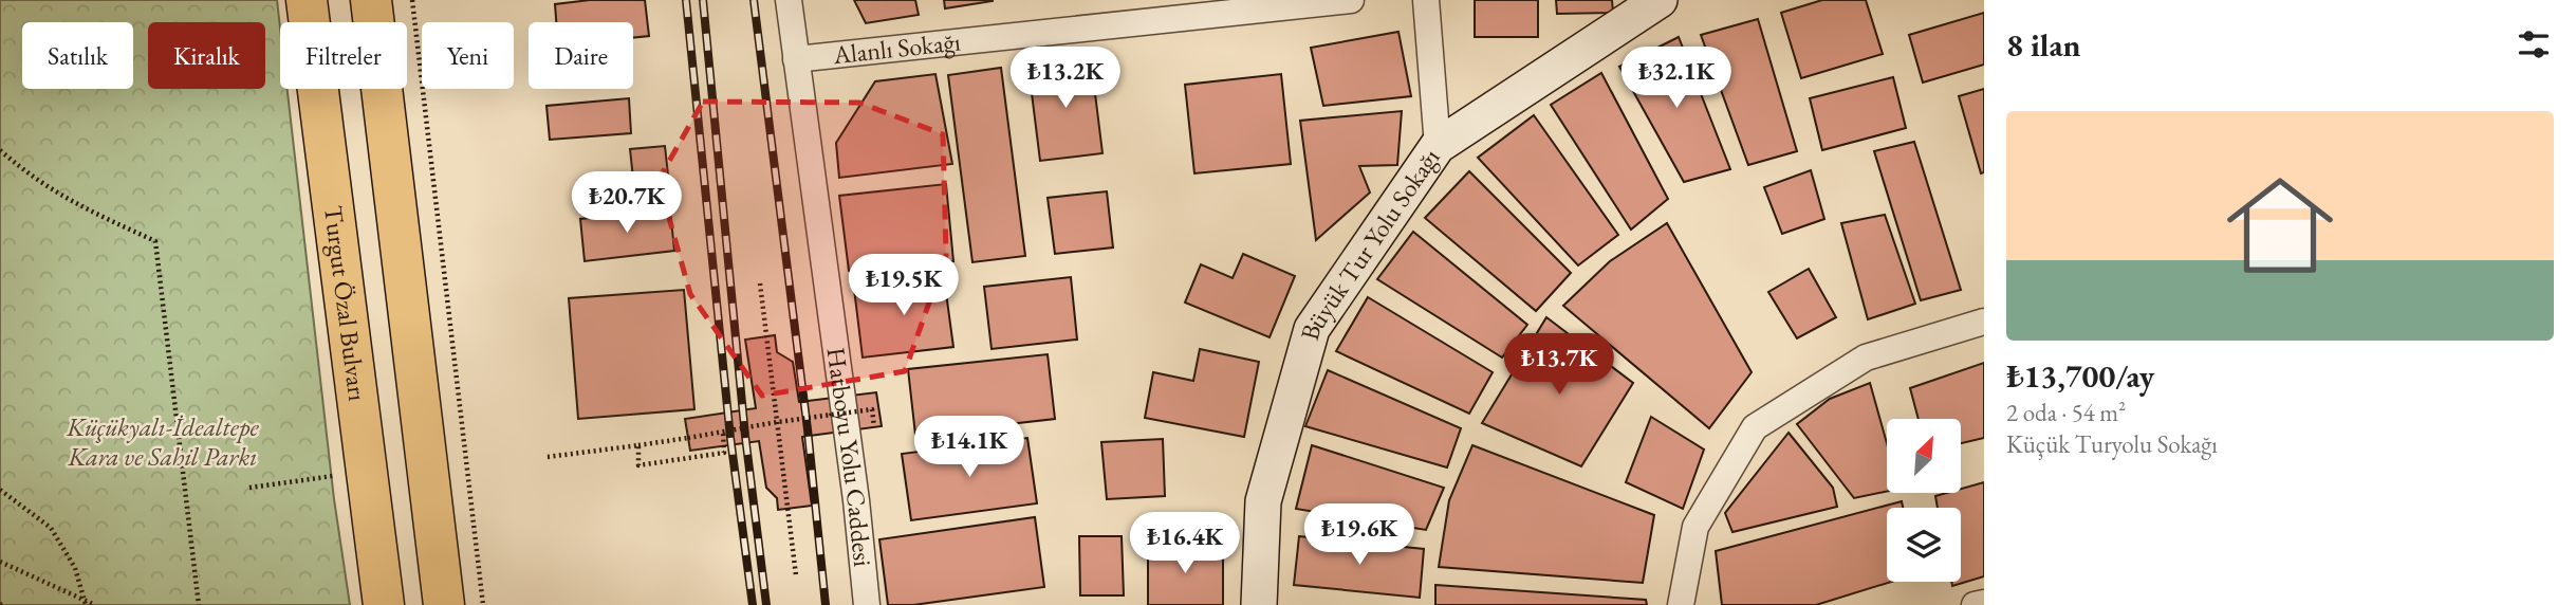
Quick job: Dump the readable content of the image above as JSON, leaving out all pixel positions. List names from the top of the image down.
{
  "streets": {
    "highway": ["Turgut Özal Bulvarı"],
    "street": ["Alanlı Sokağı", "Büyük Tur Yolu Sokağı", "Hatboyu Yolu Caddesi"]
  },
  "crossings": [
    ["Alanlı Sokağı", "Hatboyu Yolu Caddesi"]
  ],
  "parks": ["Küçükyalı-İdealtepe Kara ve Sahil Parkı"],
  "north": "top right",
  "page": {
    "heading": "8 ilan",
    "chip": [
      "Satılık",
      "Kiralık",
      "Filtreler",
      "Yeni",
      "Daire"
    ],
    "price": [
      "₺13.2K",
      "₺32.1K",
      "₺20.7K",
      "₺19.5K",
      "₺13.7K",
      "₺14.1K",
      "₺19.6K",
      "₺16.4K"
    ],
    "list": [
      {
        "name": "₺13,700/ay",
        "note": "2 oda · 54 m² · Küçük Turyolu Sokağı"
      }
    ]
  }
}
